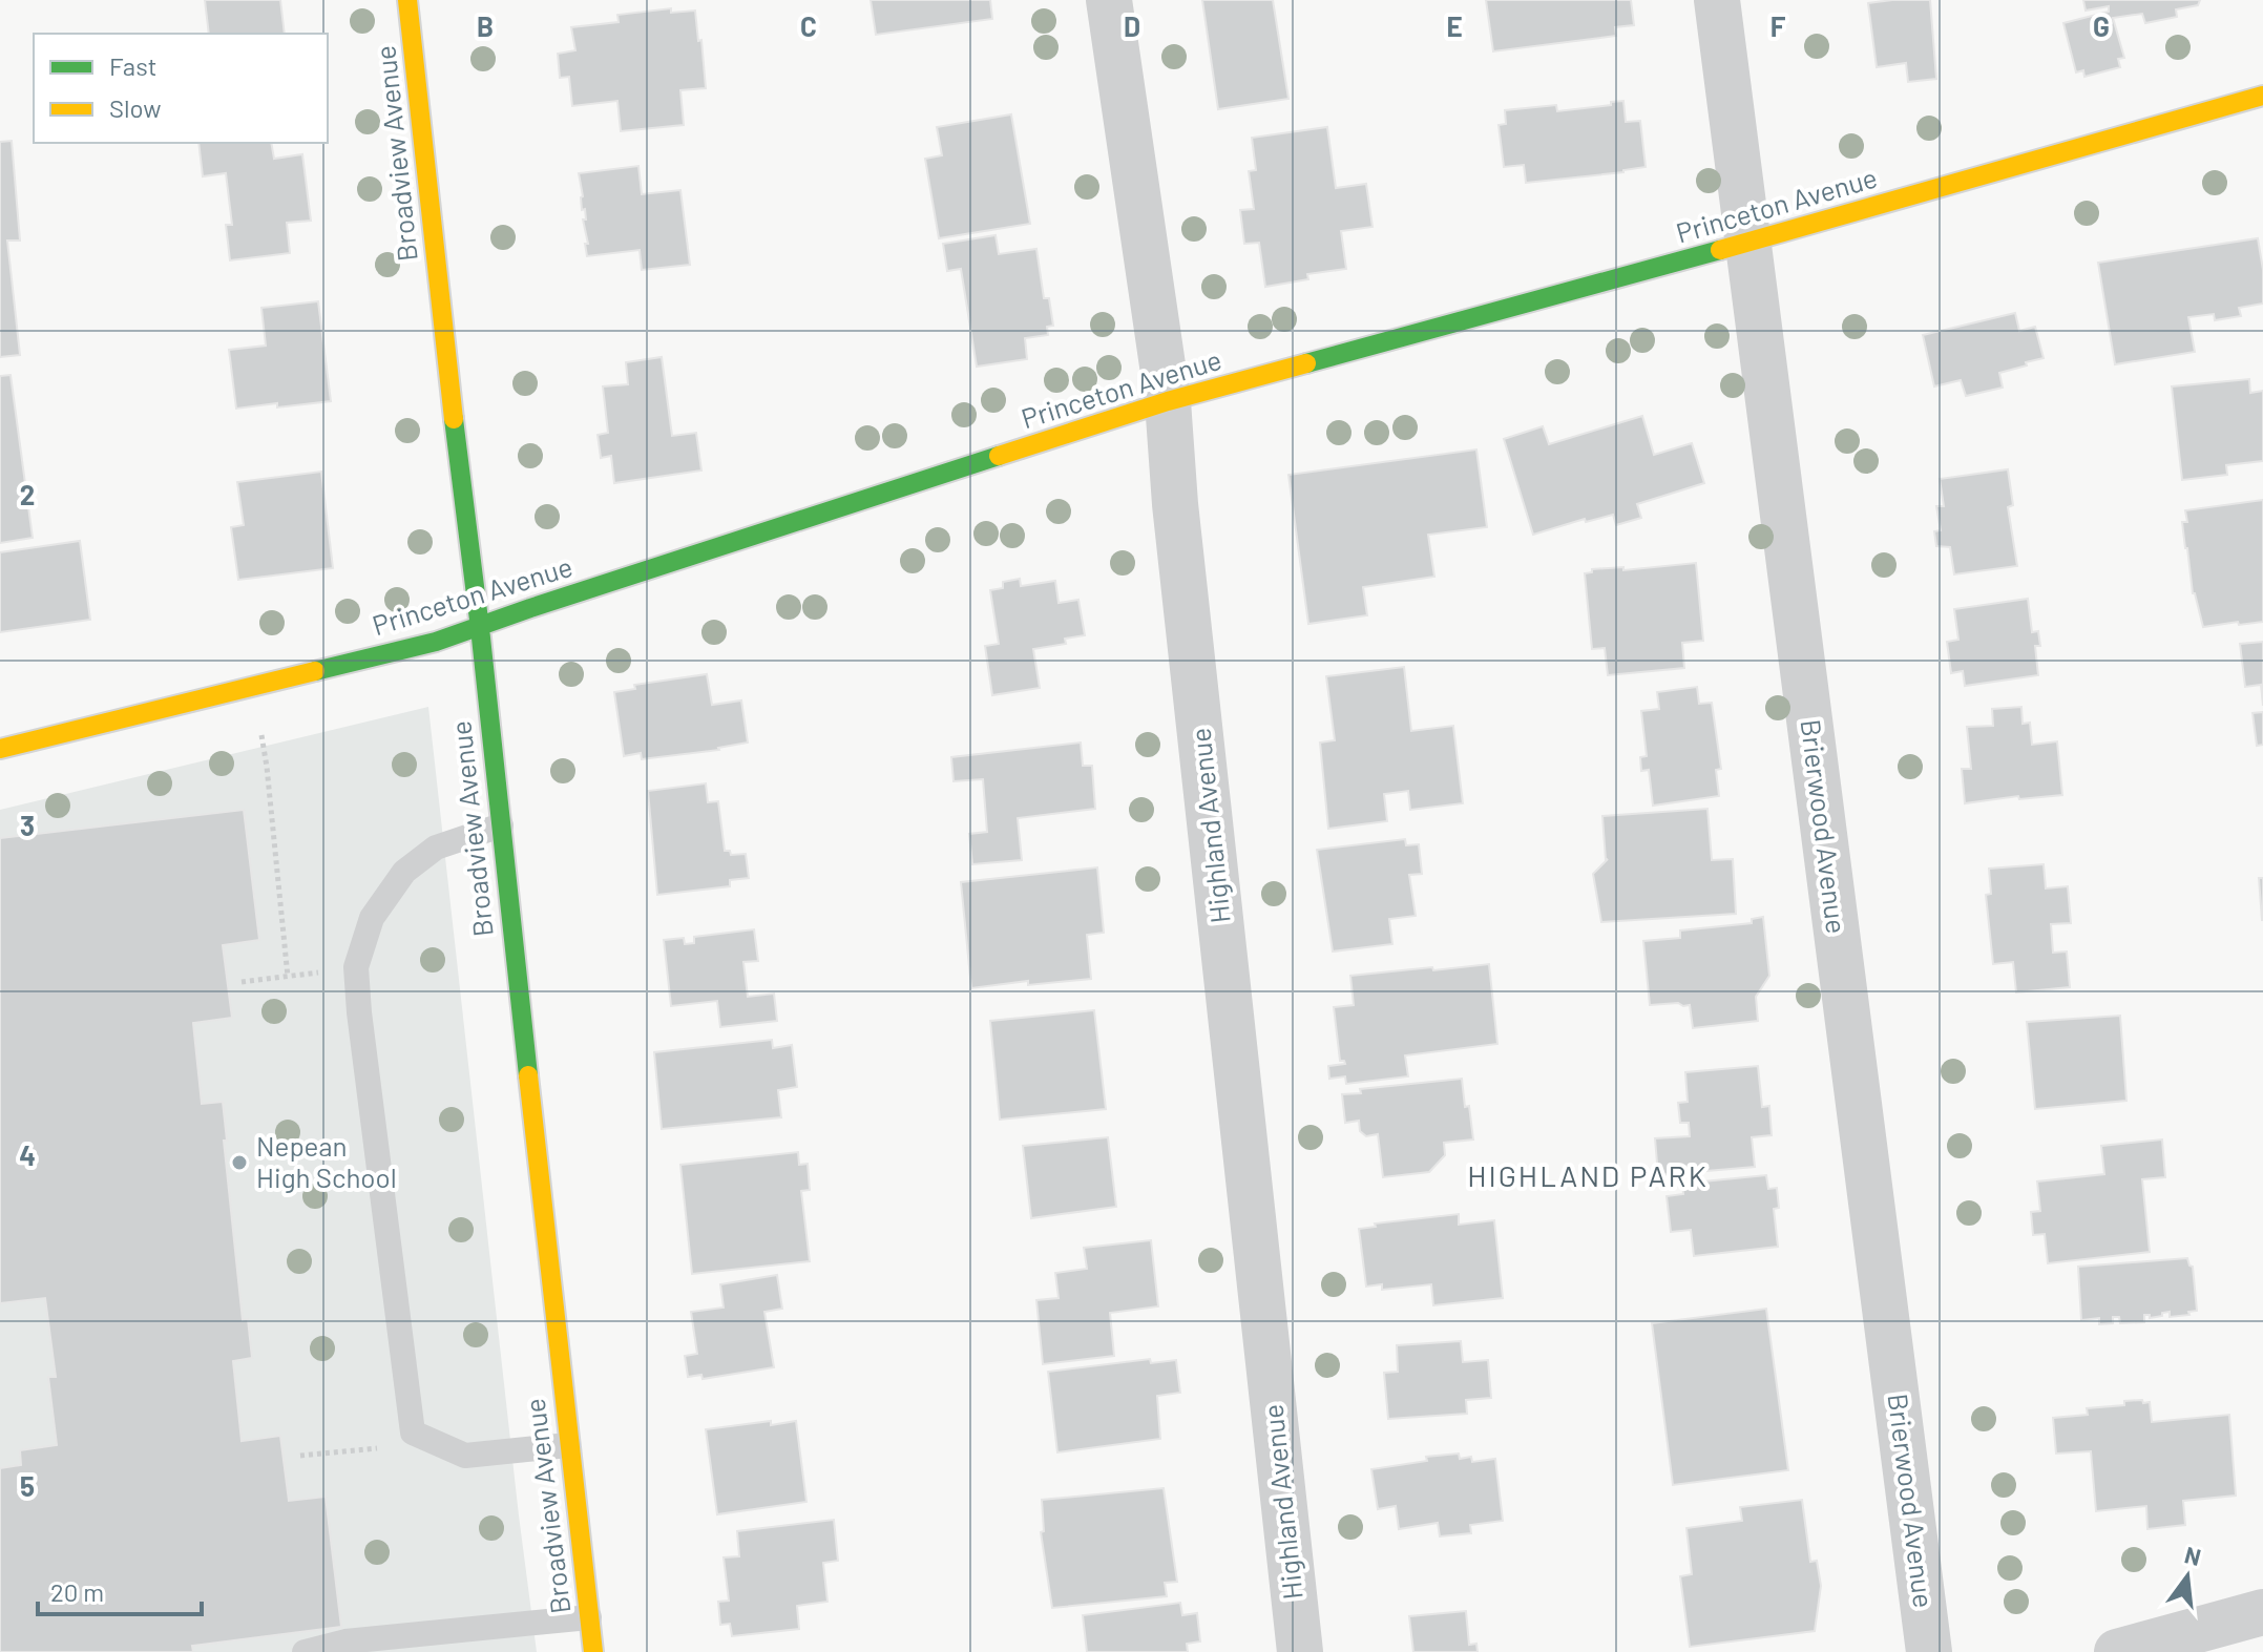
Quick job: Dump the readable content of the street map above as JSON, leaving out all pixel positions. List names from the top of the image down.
{
  "streets": {
    "street": [
      "Broadview Avenue",
      "Princeton Avenue",
      "Highland Avenue",
      "Brierwood Avenue"
    ]
  },
  "crossings": [
    ["Broadview Avenue", "Princeton Avenue"],
    ["Princeton Avenue", "Highland Avenue"],
    ["Princeton Avenue", "Brierwood Avenue"]
  ],
  "districts": ["HIGHLAND PARK"],
  "places": ["Nepean High School"],
  "legend": ["Fast", "Slow"],
  "scale_bar": "20 m",
  "north": "top",
  "grid": {
    "columns": [
      "B",
      "C",
      "D",
      "E",
      "F",
      "G"
    ],
    "rows": [
      "2",
      "3",
      "4",
      "5"
    ]
  }
}
